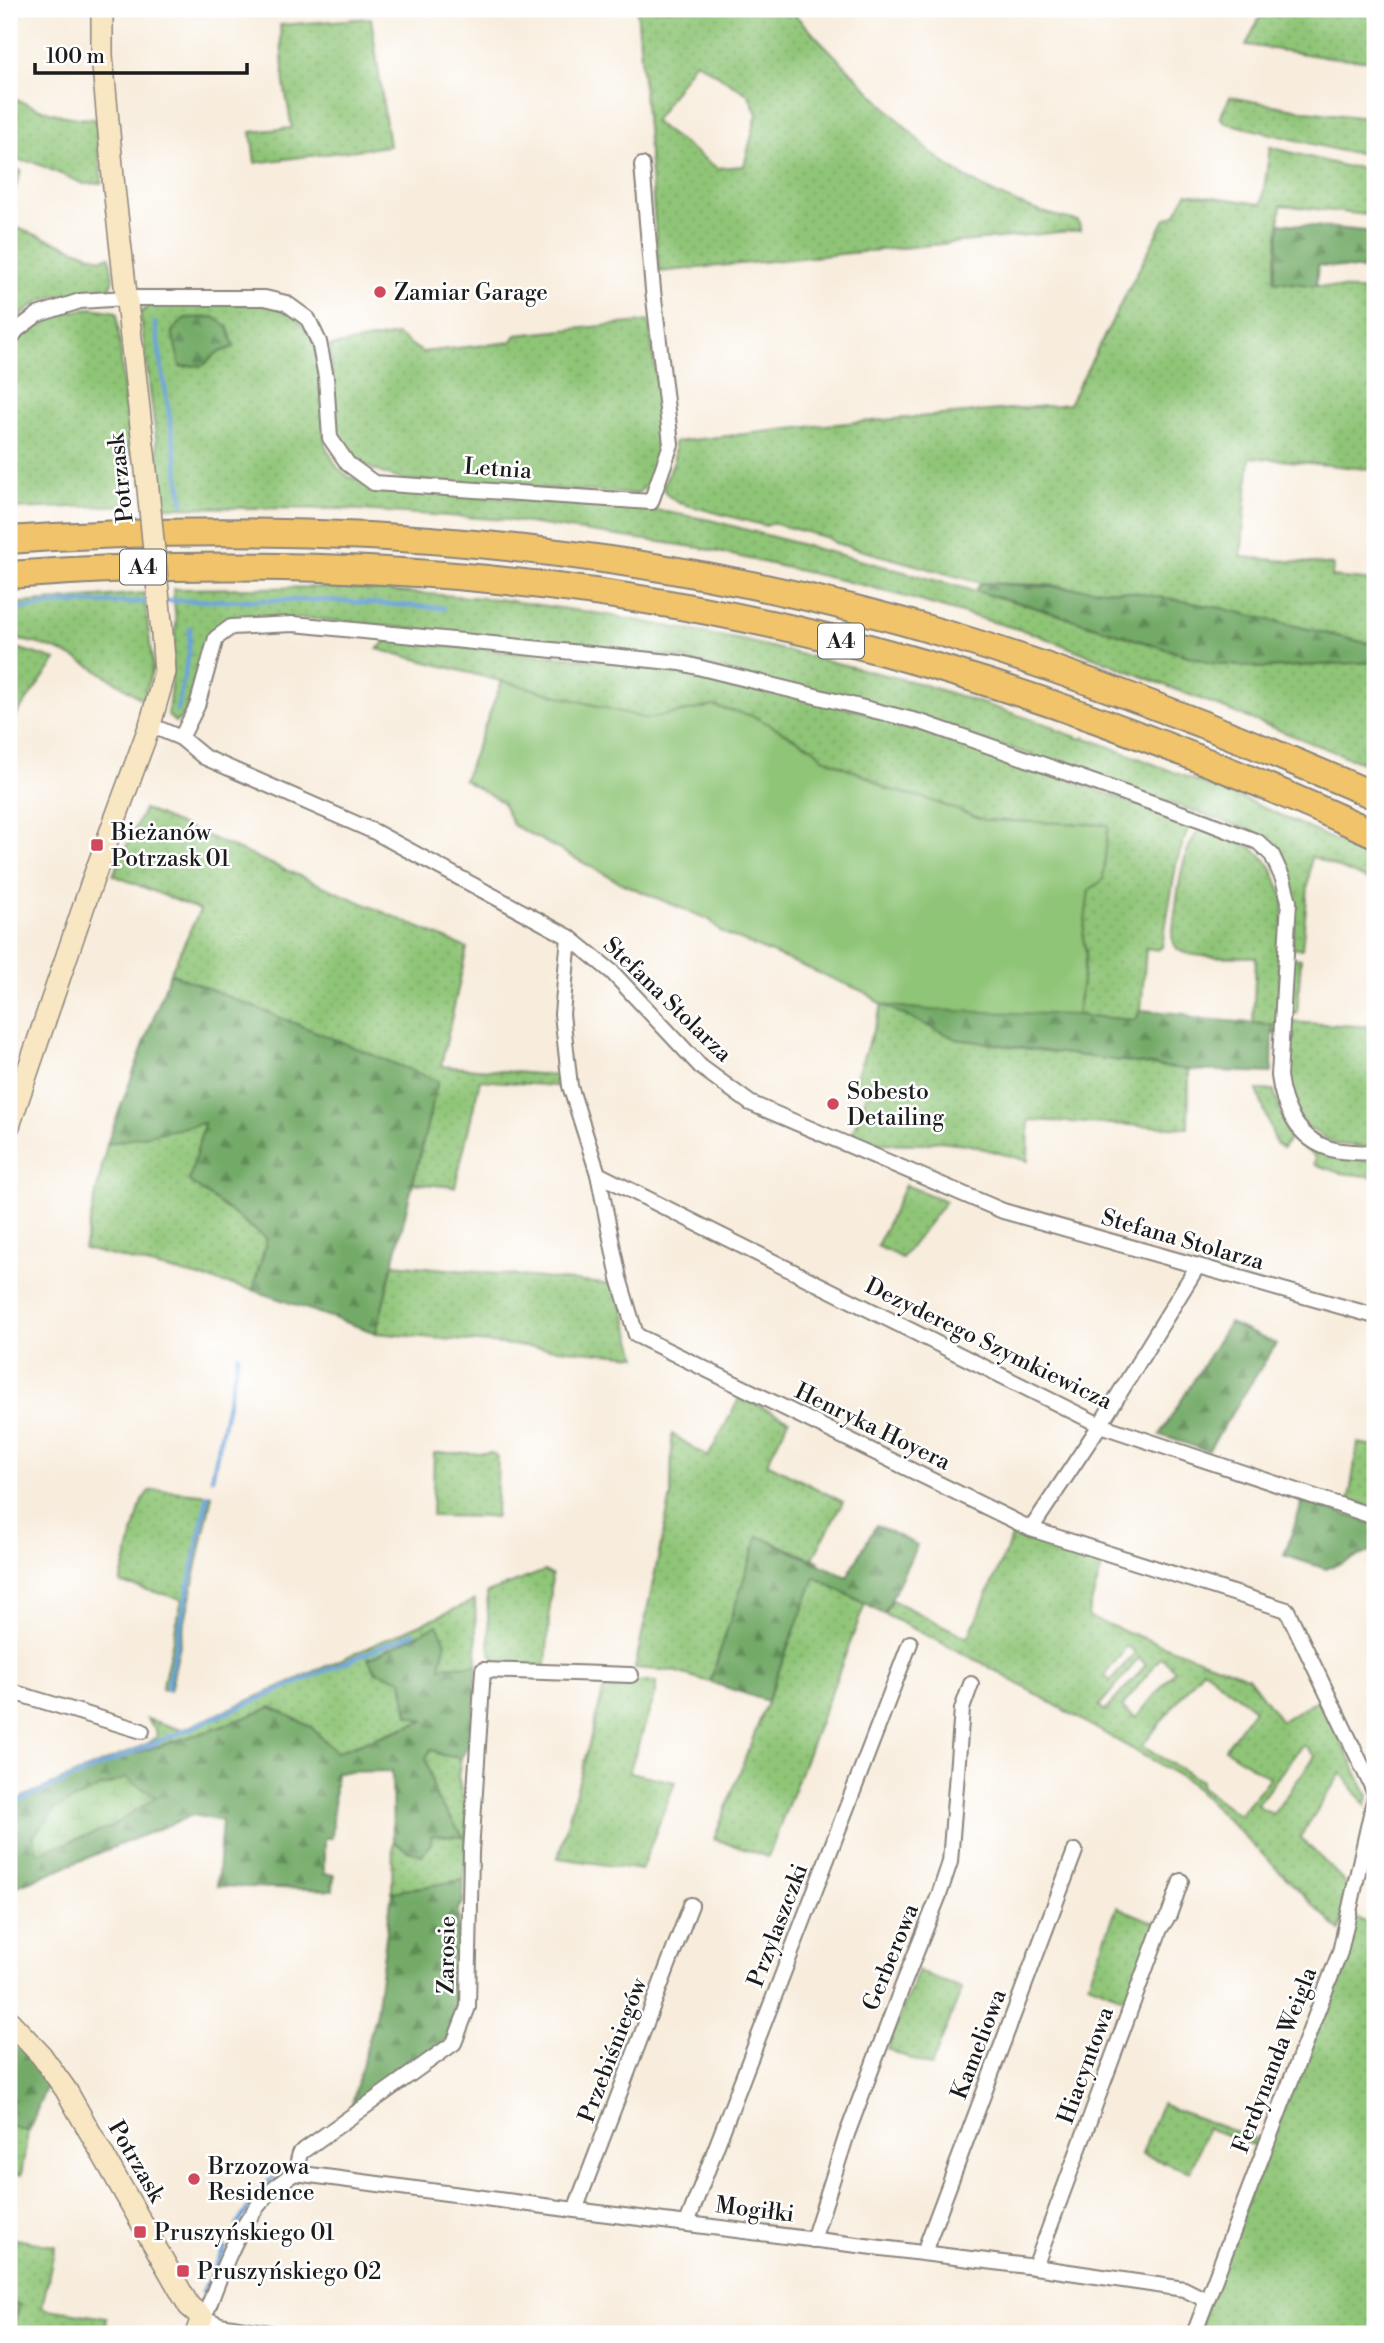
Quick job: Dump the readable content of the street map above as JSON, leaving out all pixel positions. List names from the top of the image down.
{
  "streets": {
    "highway": ["A4"],
    "street": [
      "Letnia",
      "Potrzask",
      "Stefana Stolarza",
      "Dezyderego Szymkiewicza",
      "Henryka Hoyera",
      "Przylaszczki",
      "Zarosie",
      "Gerberowa",
      "Kameliowa",
      "Przebiśniegów",
      "Ferdynanda Weigla",
      "Hiacyntowa",
      "Mogiłki"
    ]
  },
  "crossings": [
    ["Letnia", "Potrzask"],
    ["Potrzask", "Stefana Stolarza"],
    ["Potrzask", "Zarosie"],
    ["Stefana Stolarza", "Henryka Hoyera"],
    ["Dezyderego Szymkiewicza", "Henryka Hoyera"],
    ["Henryka Hoyera", "Ferdynanda Weigla"],
    ["Przylaszczki", "Mogiłki"],
    ["Zarosie", "Mogiłki"],
    ["Gerberowa", "Mogiłki"],
    ["Kameliowa", "Mogiłki"],
    ["Przebiśniegów", "Mogiłki"],
    ["Ferdynanda Weigla", "Mogiłki"],
    ["Hiacyntowa", "Mogiłki"]
  ],
  "places": {
    "other": ["Zamiar Garage", "Sobesto Detailing", "Brzozowa Residence"],
    "transit": ["Bieżanów Potrzask 01", "Pruszyńskiego 01", "Pruszyńskiego 02"]
  },
  "scale_bar": "100 m"
}
